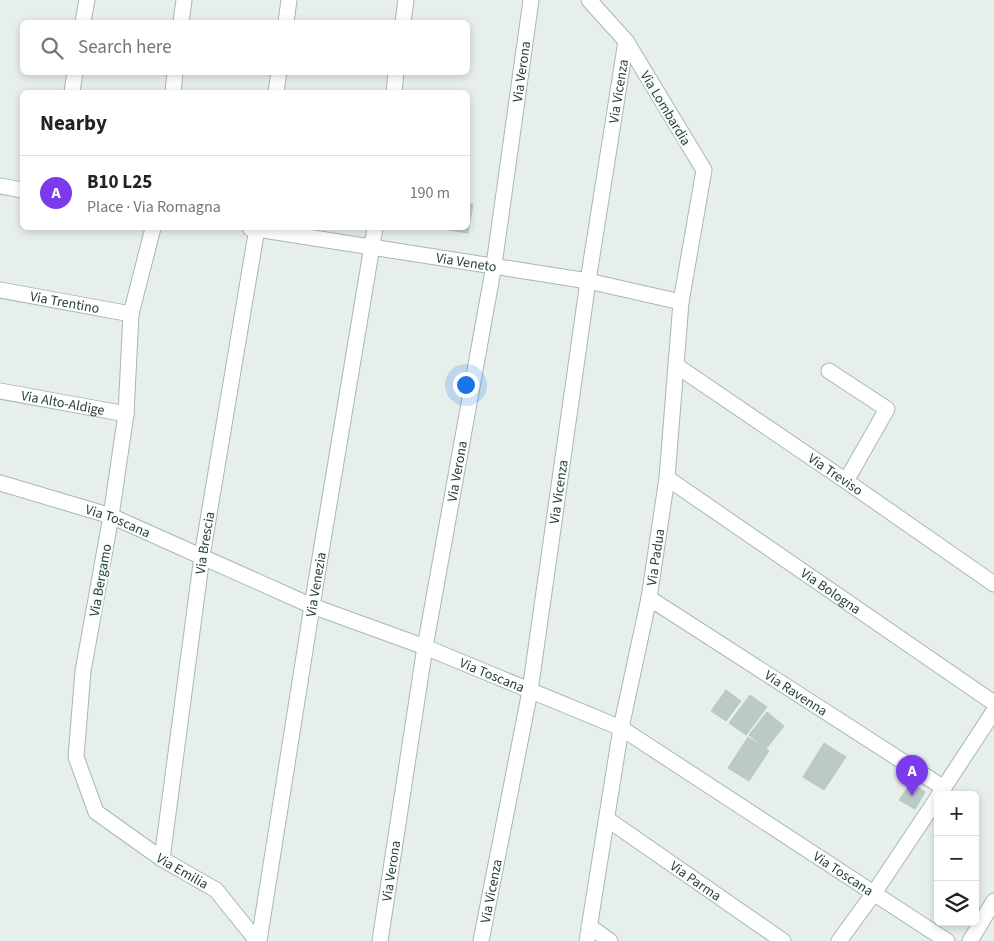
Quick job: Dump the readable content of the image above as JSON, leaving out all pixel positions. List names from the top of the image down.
{
  "streets": {
    "street": [
      "Via Verona",
      "Via Vicenza",
      "Via Lombardia",
      "Via Veneto",
      "Via Trentino",
      "Via Alto-Aldige",
      "Via Treviso",
      "Via Toscana",
      "Via Brescia",
      "Via Padua",
      "Via Bergamo",
      "Via Venezia",
      "Via Bologna",
      "Via Ravenna",
      "Via Emilia",
      "Via Parma"
    ]
  },
  "crossings": [
    ["Via Verona", "Via Veneto"],
    ["Via Verona", "Via Toscana"],
    ["Via Vicenza", "Via Lombardia"],
    ["Via Vicenza", "Via Veneto"],
    ["Via Vicenza", "Via Toscana"],
    ["Via Lombardia", "Via Padua"],
    ["Via Veneto", "Via Padua"],
    ["Via Veneto", "Via Venezia"],
    ["Via Trentino", "Via Bergamo"],
    ["Via Alto-Aldige", "Via Bergamo"],
    ["Via Treviso", "Via Padua"],
    ["Via Toscana", "Via Brescia"],
    ["Via Toscana", "Via Padua"],
    ["Via Toscana", "Via Bergamo"],
    ["Via Toscana", "Via Venezia"],
    ["Via Brescia", "Via Emilia"],
    ["Via Padua", "Via Bologna"],
    ["Via Padua", "Via Ravenna"],
    ["Via Padua", "Via Parma"],
    ["Via Bergamo", "Via Emilia"],
    ["Via Venezia", "Via Emilia"]
  ],
  "page": {
    "search": "Search here",
    "heading": "Nearby",
    "list": [
      {
        "mark": "A",
        "name": "B10 L25",
        "note": "Place · Via Romagna",
        "value": "190 m"
      }
    ],
    "pins": "A",
    "map_buttons": ["+", "−"]
  }
}
